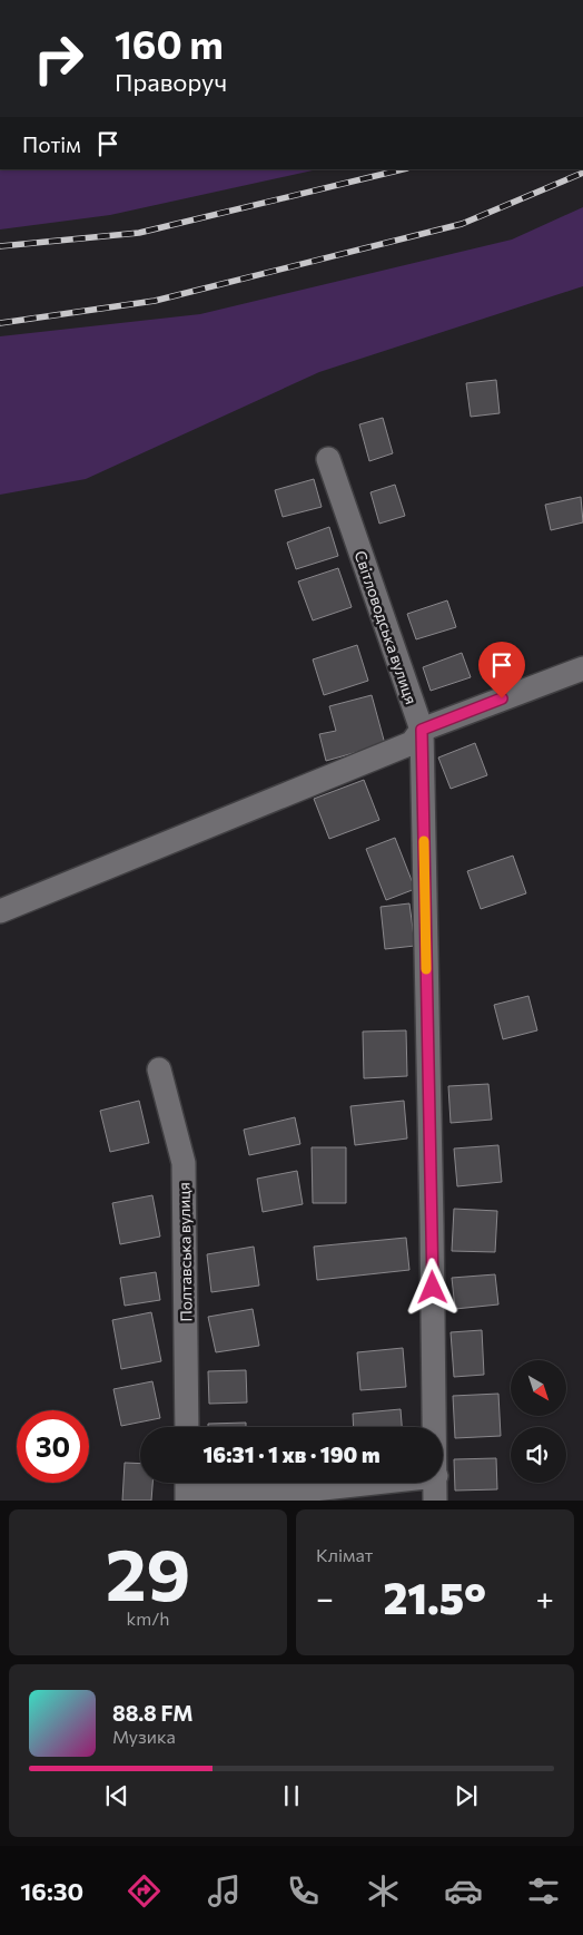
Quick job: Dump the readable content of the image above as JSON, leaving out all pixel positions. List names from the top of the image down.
{
  "streets": {
    "street": ["Світловодська вулиця", "Полтавська вулиця"]
  },
  "north": "bottom right",
  "page": {
    "turn": ["160 m", "Праворуч"],
    "then": "Потім",
    "limit": "30",
    "trip": "16:31 · 1 хв · 190 m",
    "tile": [
      ["29", "km/h"],
      "Клімат"
    ],
    "heat": ["−", "21.5°", "+"],
    "song": ["88.8 FM", "Музика"],
    "tabs": "16:30"
  }
}
